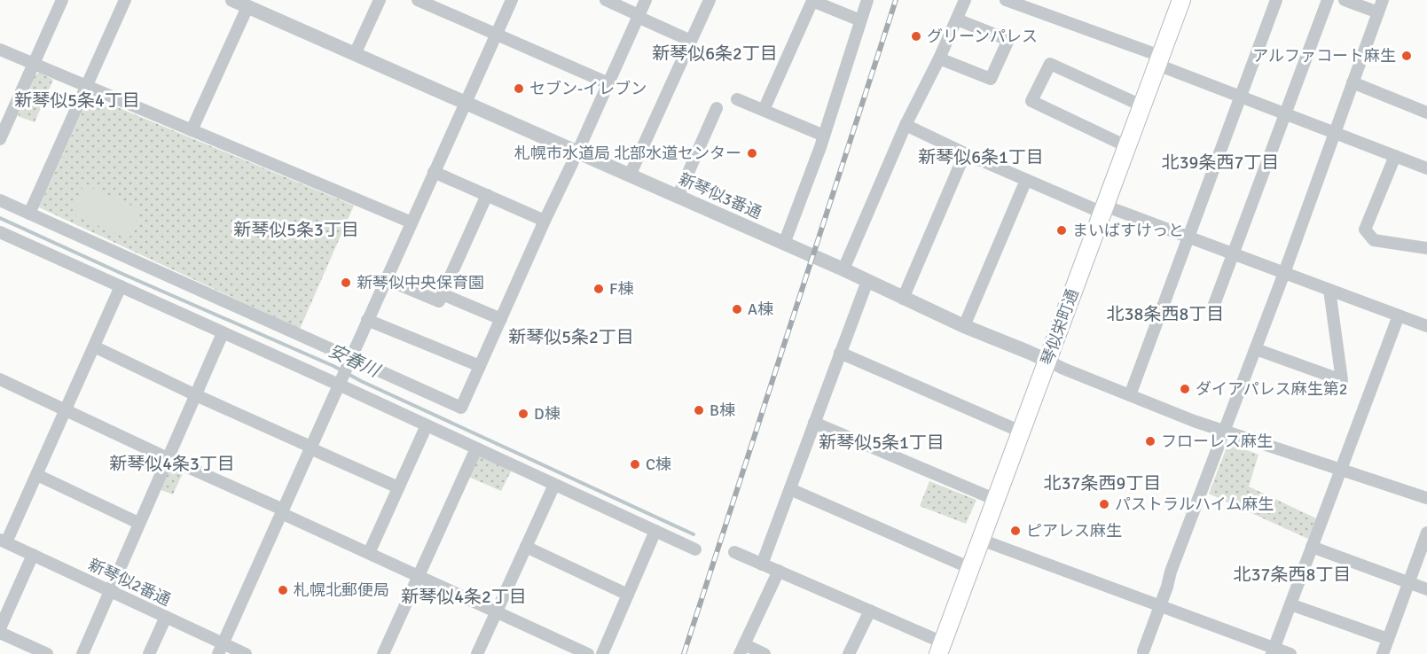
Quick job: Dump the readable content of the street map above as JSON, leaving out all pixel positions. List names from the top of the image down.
{
  "streets": {
    "main road": ["琴似栄町通"],
    "street": ["新琴似3番通", "新琴似2番通"]
  },
  "crossings": [
    ["新琴似3番通", "琴似栄町通"]
  ],
  "districts": [
    "新琴似6条2丁目",
    "新琴似5条4丁目",
    "新琴似6条1丁目",
    "北39条西7丁目",
    "新琴似5条3丁目",
    "北38条西8丁目",
    "新琴似5条2丁目",
    "新琴似5条1丁目",
    "新琴似4条3丁目",
    "北37条西9丁目",
    "北37条西8丁目",
    "新琴似4条2丁目"
  ],
  "water": ["安春川"],
  "places": [
    "グリーンパレス",
    "アルファコート麻生",
    "セブン-イレブン",
    "札幌市水道局 北部水道センター",
    "まいばすけっと",
    "新琴似中央保育園",
    "F棟",
    "A棟",
    "ダイアパレス麻生第2",
    "B棟",
    "D棟",
    "フローレス麻生",
    "C棟",
    "パストラルハイム麻生",
    "ピアレス麻生",
    "札幌北郵便局"
  ]
}
